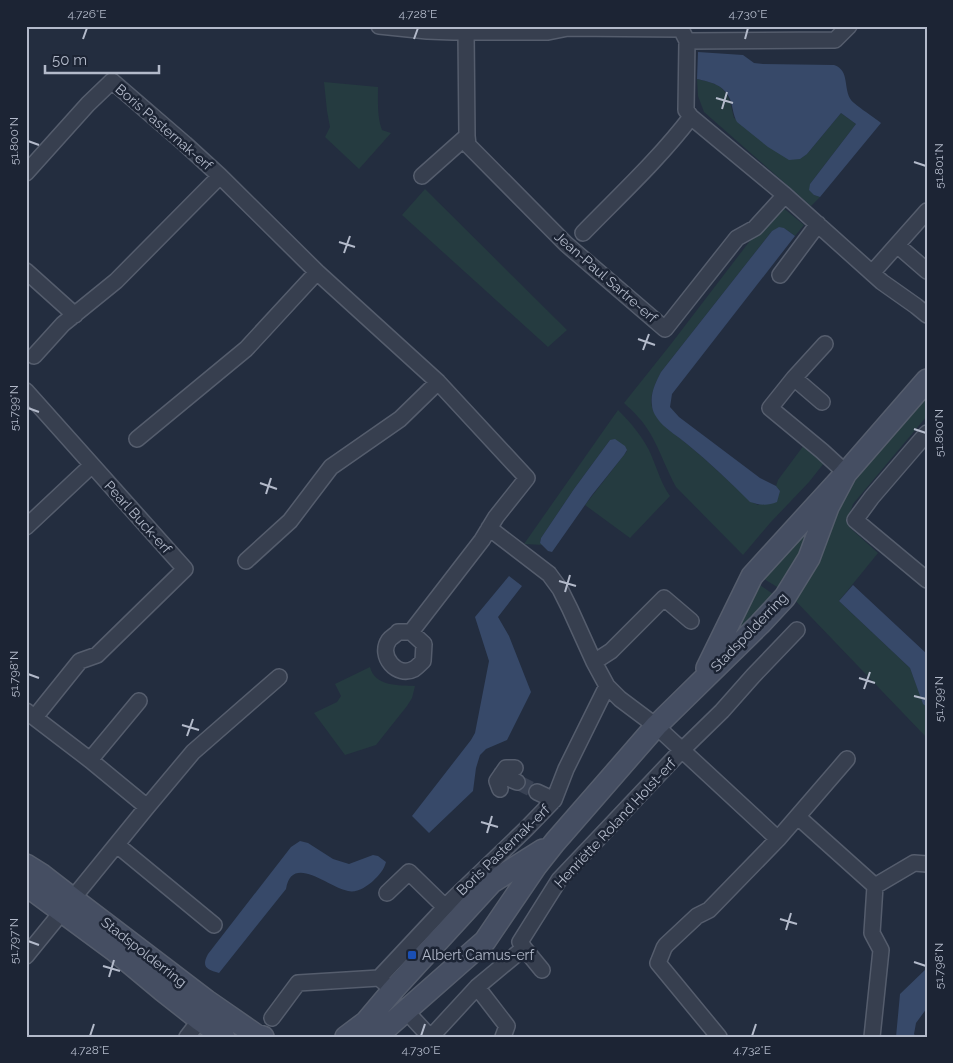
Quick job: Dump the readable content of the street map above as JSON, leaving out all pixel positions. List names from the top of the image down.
{
  "streets": {
    "street": [
      "Boris Pasternak-erf",
      "Jean-Paul Sartre-erf",
      "Pearl Buck-erf",
      "Stadspolderring",
      "Henriëtte Roland Holst-erf"
    ]
  },
  "crossings": [
    ["Stadspolderring", "Henriëtte Roland Holst-erf"]
  ],
  "places": {
    "transit": ["Albert Camus-erf"]
  },
  "scale_bar": "50 m",
  "coordinates": [
    "4.726°E",
    "4.728°E",
    "4.730°E",
    "51.800°N",
    "51.801°N",
    "51.799°N",
    "51.798°N",
    "51.797°N",
    "4.732°E"
  ]
}
